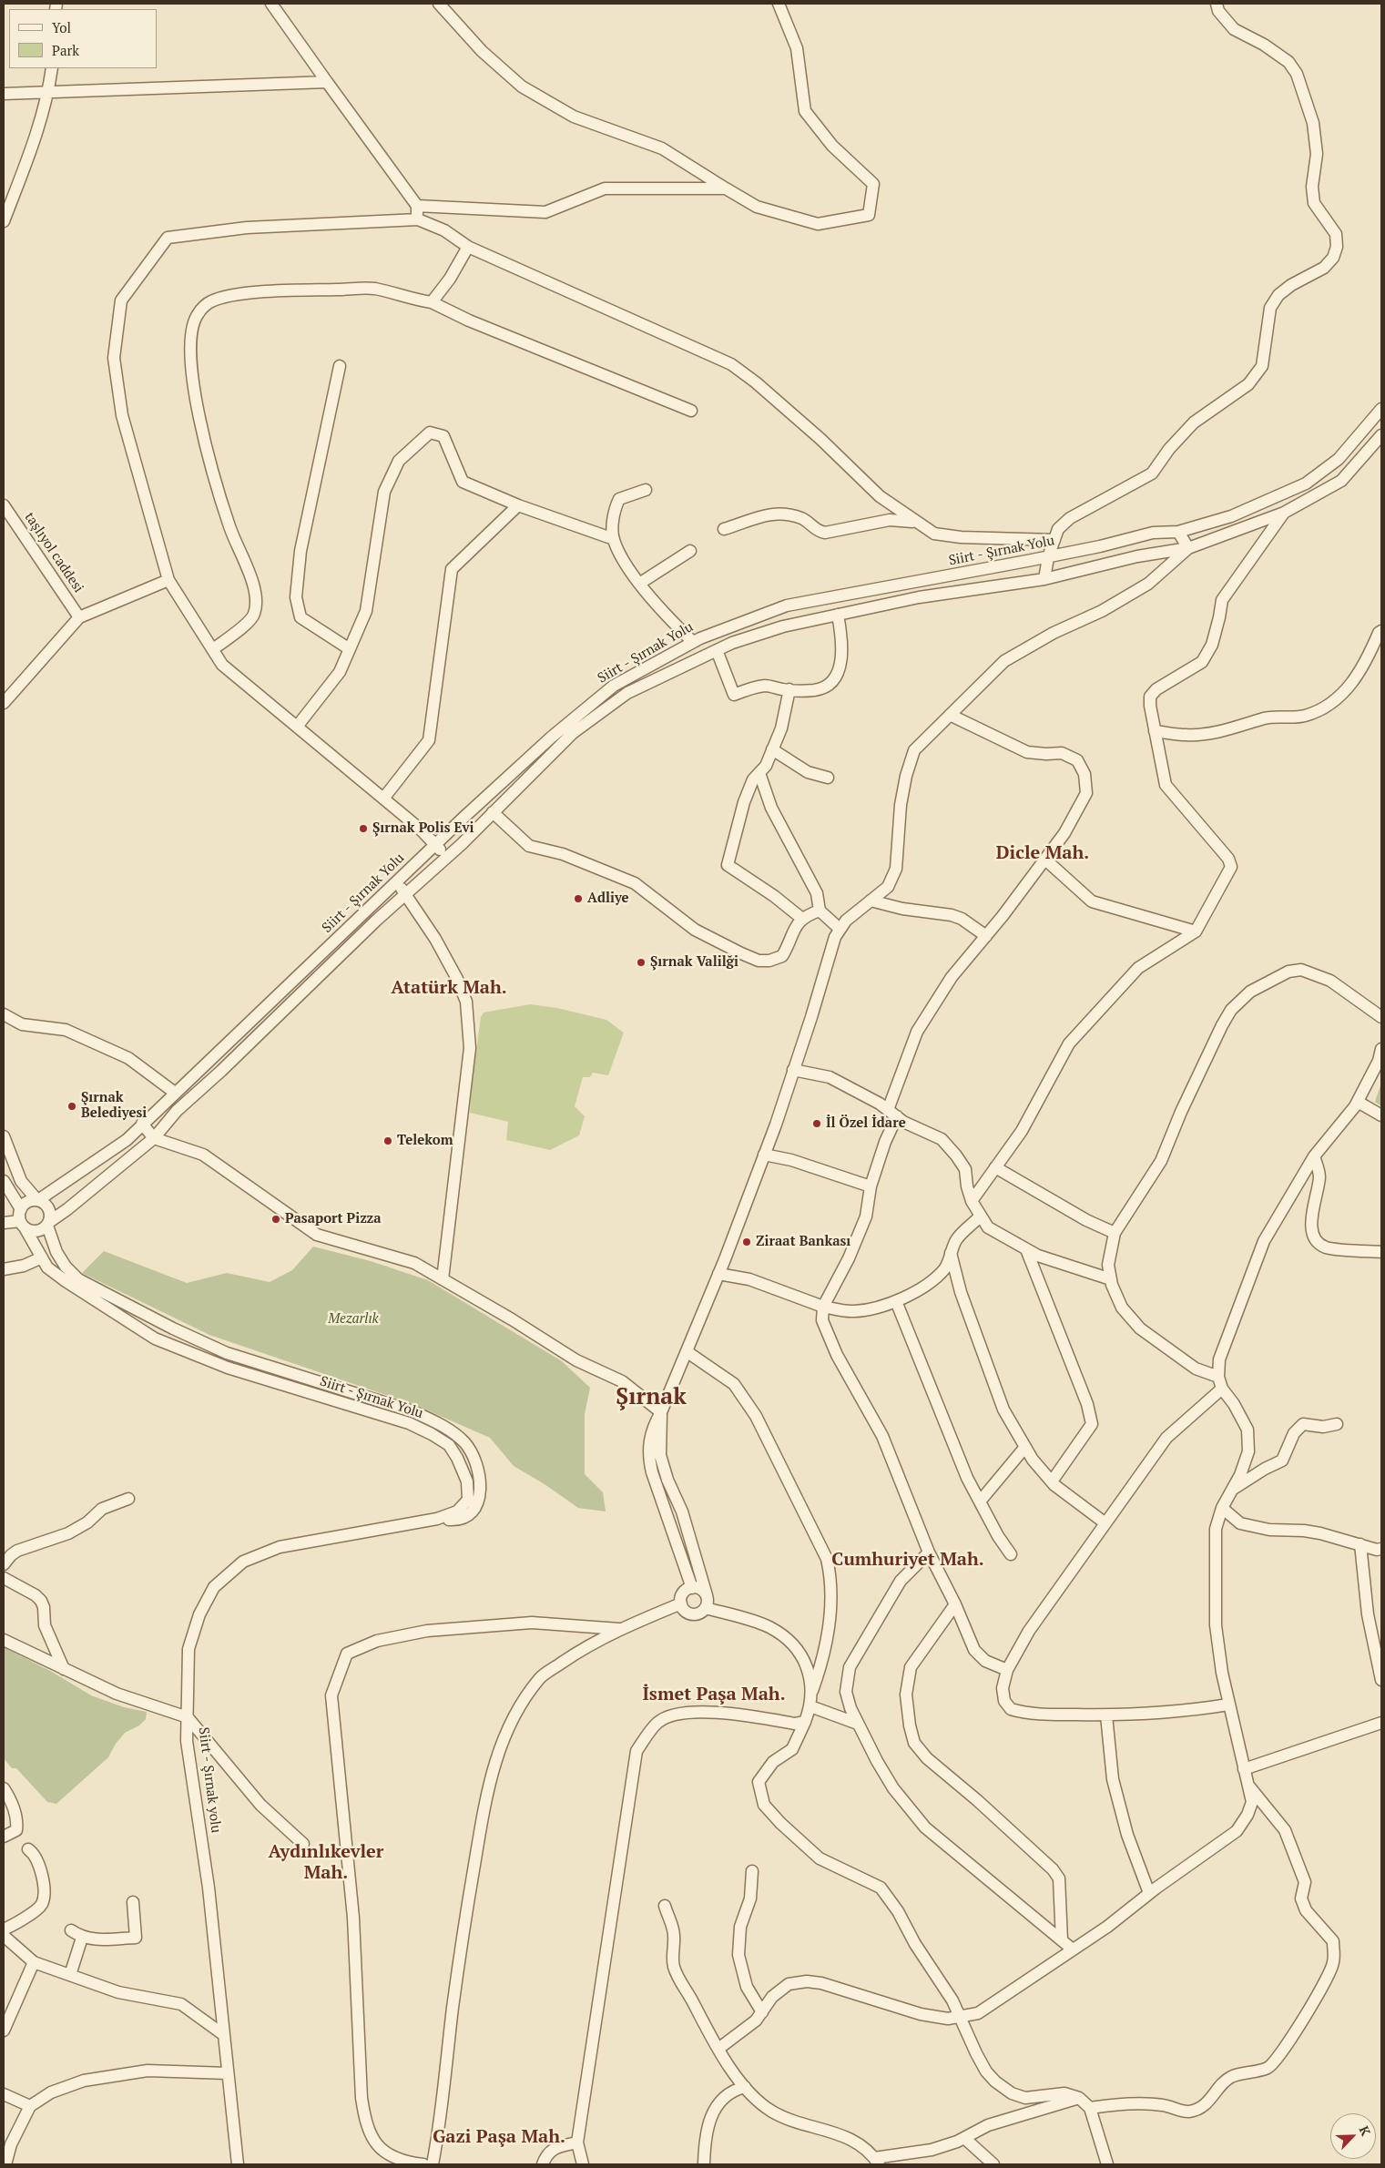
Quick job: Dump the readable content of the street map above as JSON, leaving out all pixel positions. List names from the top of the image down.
{
  "streets": {
    "street": ["Siirt - Şırnak Yolu", "taşlıyol caddesi", "Siirt - Şırnak yolu"]
  },
  "crossings": [
    ["Siirt - Şırnak Yolu", "Siirt - Şırnak yolu"]
  ],
  "districts": [
    "Dicle Mah.",
    "Atatürk Mah.",
    "Şırnak",
    "Cumhuriyet Mah.",
    "İsmet Paşa Mah.",
    "Aydınlıkevler Mah.",
    "Gazi Paşa Mah."
  ],
  "parks": ["Mezarlık"],
  "places": [
    "Şırnak Polis Evi",
    "Adliye",
    "Şırnak Valilği",
    "Şırnak Belediyesi",
    "İl Özel İdare",
    "Telekom",
    "Pasaport Pizza",
    "Ziraat Bankası"
  ],
  "legend": ["Yol", "Park"],
  "north": "top right"
}
